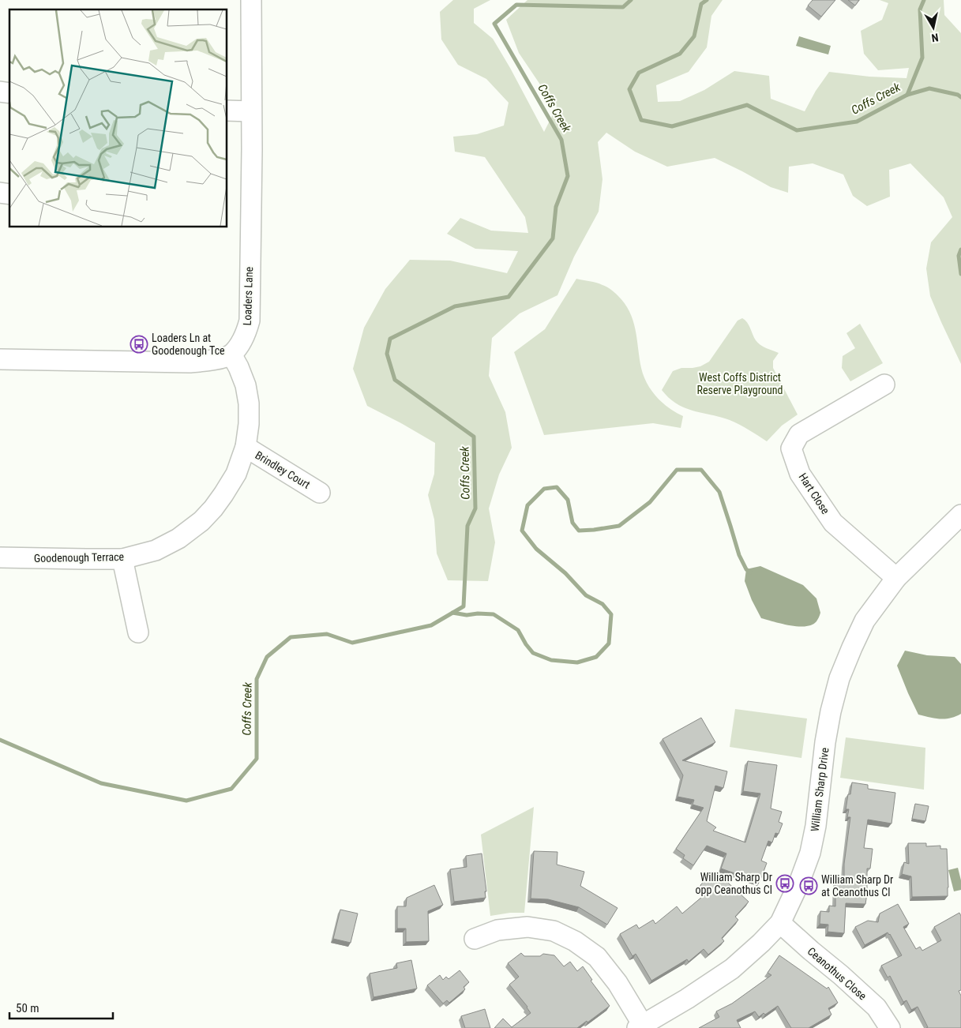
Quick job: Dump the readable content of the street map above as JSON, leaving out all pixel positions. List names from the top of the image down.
{
  "streets": {
    "street": [
      "Loaders Lane",
      "Brindley Court",
      "Hart Close",
      "Goodenough Terrace",
      "William Sharp Drive",
      "Ceanothus Close"
    ]
  },
  "crossings": [
    ["Loaders Lane", "Goodenough Terrace"],
    ["Brindley Court", "Goodenough Terrace"],
    ["Hart Close", "William Sharp Drive"],
    ["William Sharp Drive", "Ceanothus Close"]
  ],
  "water": ["Coffs Creek"],
  "parks": ["West Coffs District Reserve Playground"],
  "places": {
    "bus stop": ["Loaders Ln at Goodenough Tce", "William Sharp Dr opp Ceanothus Cl", "William Sharp Dr at Ceanothus Cl"]
  },
  "scale_bar": "50 m",
  "north": "bottom"
}
